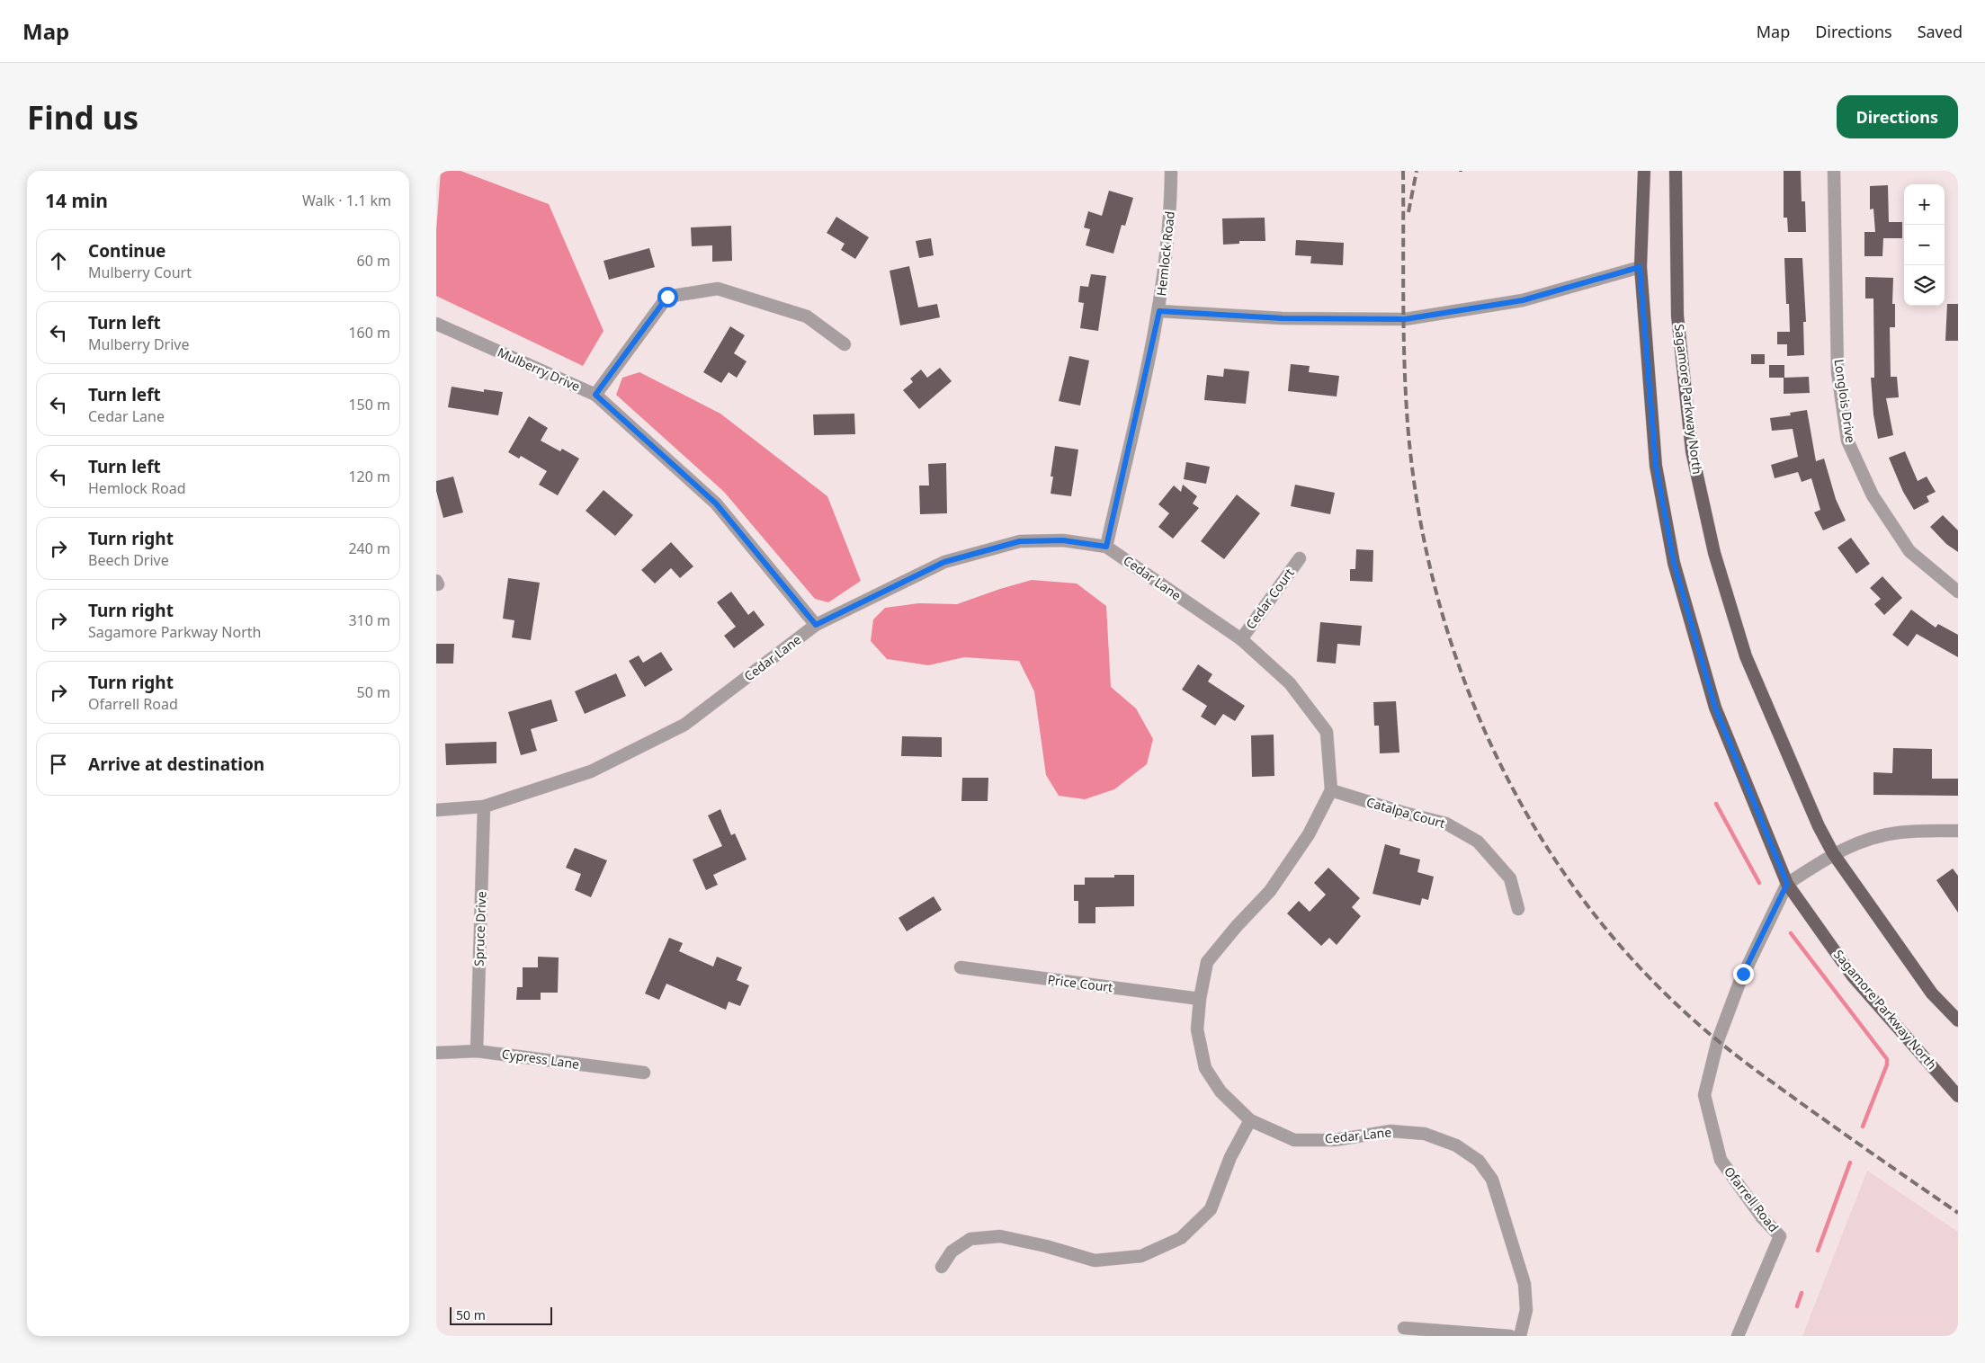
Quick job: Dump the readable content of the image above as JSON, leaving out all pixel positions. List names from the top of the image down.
{
  "streets": {
    "main road": ["Sagamore Parkway North"],
    "street": [
      "Hemlock Road",
      "Mulberry Drive",
      "Longlois Drive",
      "Cedar Lane",
      "Cedar Court",
      "Catalpa Court",
      "Spruce Drive",
      "Price Court",
      "Cypress Lane",
      "Ofarrell Road"
    ]
  },
  "crossings": [
    ["Hemlock Road", "Cedar Lane"],
    ["Mulberry Drive", "Cedar Lane"],
    ["Sagamore Parkway North", "Ofarrell Road"],
    ["Cedar Lane", "Cedar Court"],
    ["Cedar Lane", "Catalpa Court"],
    ["Cedar Lane", "Spruce Drive"],
    ["Cedar Lane", "Price Court"],
    ["Spruce Drive", "Cypress Lane"]
  ],
  "scale_bar": "50 m",
  "page": {
    "header": "Map",
    "nav": ["Map", "Directions", "Saved"],
    "buttons": "Directions",
    "title": "Find us",
    "heading": ["14 min", "Walk · 1.1 km"],
    "map_buttons": ["+", "−"],
    "list": [
      ["Continue", "Mulberry Court", "60 m"],
      ["Turn left", "Mulberry Drive", "160 m"],
      ["Turn left", "Cedar Lane", "150 m"],
      ["Turn left", "Hemlock Road", "120 m"],
      ["Turn right", "Beech Drive", "240 m"],
      ["Turn right", "Sagamore Parkway North", "310 m"],
      ["Turn right", "Ofarrell Road", "50 m"],
      "Arrive at destination"
    ],
    "scale": "50 m"
  }
}
